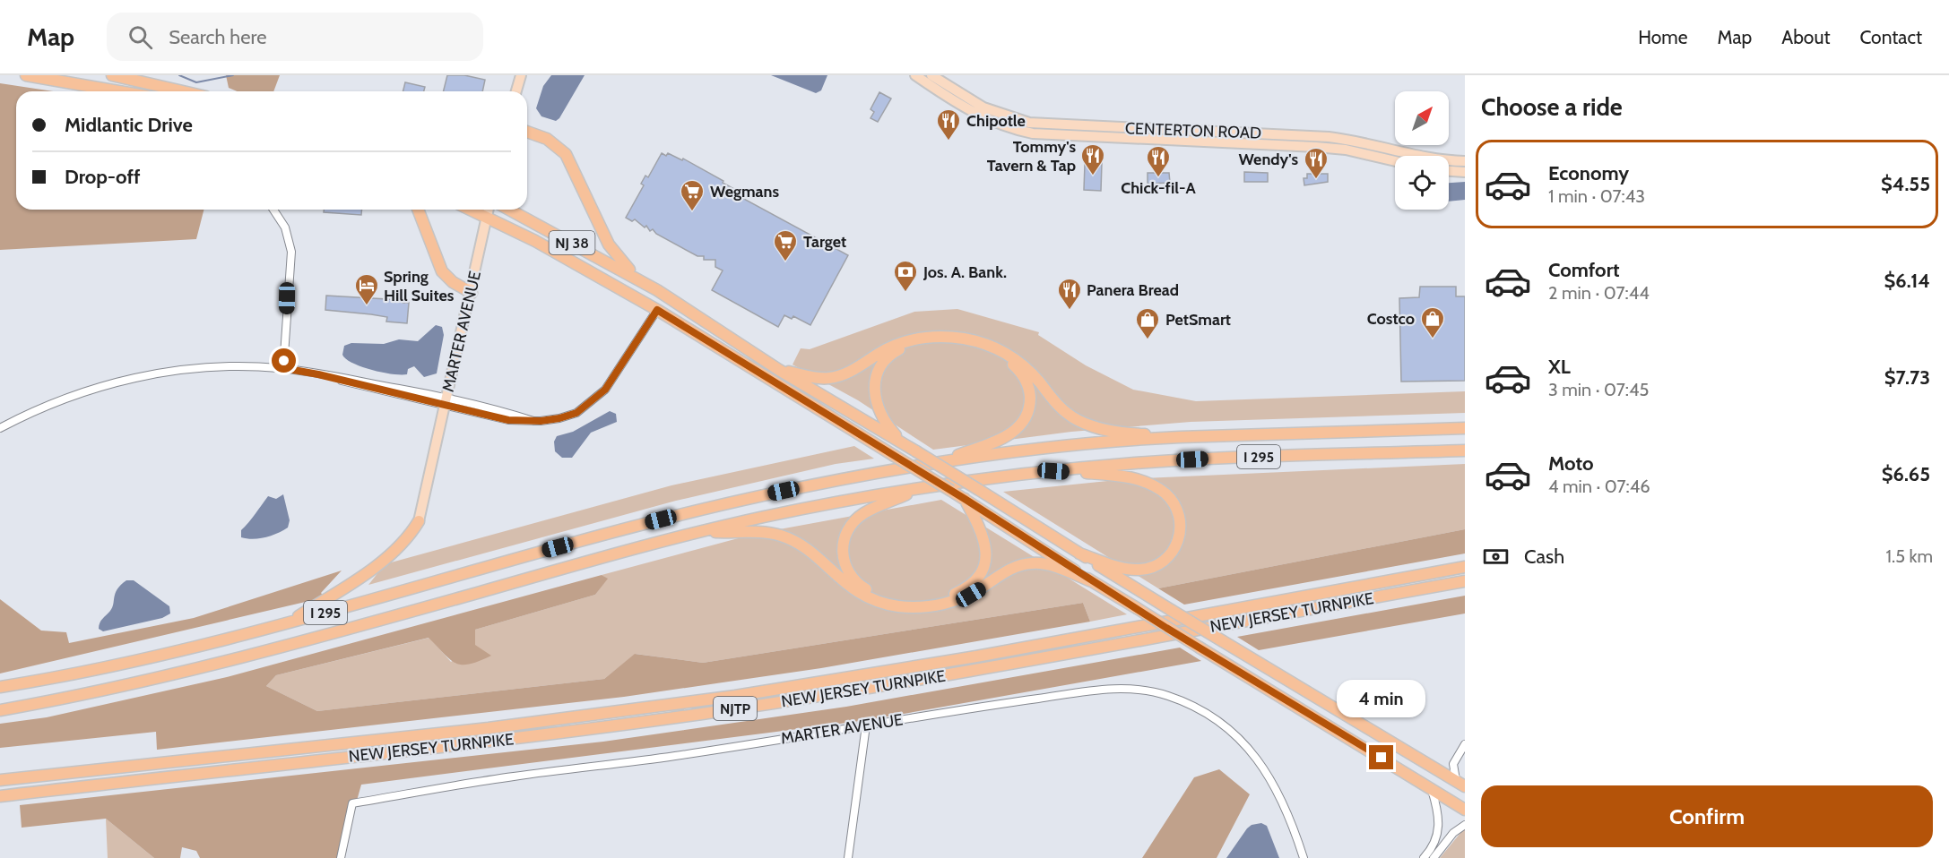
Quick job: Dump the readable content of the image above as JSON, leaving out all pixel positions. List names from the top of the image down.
{
  "streets": {
    "highway": [
      "NJ 38",
      "I 295",
      "NEW JERSEY TURNPIKE",
      "NJTP"
    ],
    "main road": ["CENTERTON ROAD", "MARTER AVENUE"]
  },
  "crossings": [
    ["NJ 38", "MARTER AVENUE"]
  ],
  "places": {
    "restaurant": [
      "Chipotle",
      "Tommy's Tavern & Tap",
      "Chick-fil-A",
      "Wendy's",
      "Panera Bread"
    ],
    "supermarket": ["Wegmans", "Target"],
    "bank": ["Jos. A. Bank."],
    "hotel": ["Spring Hill Suites"],
    "shop": ["Costco", "PetSmart"]
  },
  "north": "top right",
  "page": {
    "header": "Map",
    "search": "Search here",
    "nav": [
      "Home",
      "Map",
      "About",
      "Contact"
    ],
    "heading": "Choose a ride",
    "banner": ["Midlantic Drive", "Drop-off"],
    "list": [
      {
        "name": "Economy",
        "note": "1 min · 07:43",
        "value": "$4.55"
      },
      {
        "name": "Comfort",
        "note": "2 min · 07:44",
        "value": "$6.14"
      },
      {
        "name": "XL",
        "note": "3 min · 07:45",
        "value": "$7.73"
      },
      {
        "name": "Moto",
        "note": "4 min · 07:46",
        "value": "$6.65"
      }
    ],
    "pay": ["Cash", "1.5 km"],
    "bubble": "4 min",
    "buttons": "Confirm"
  }
}
